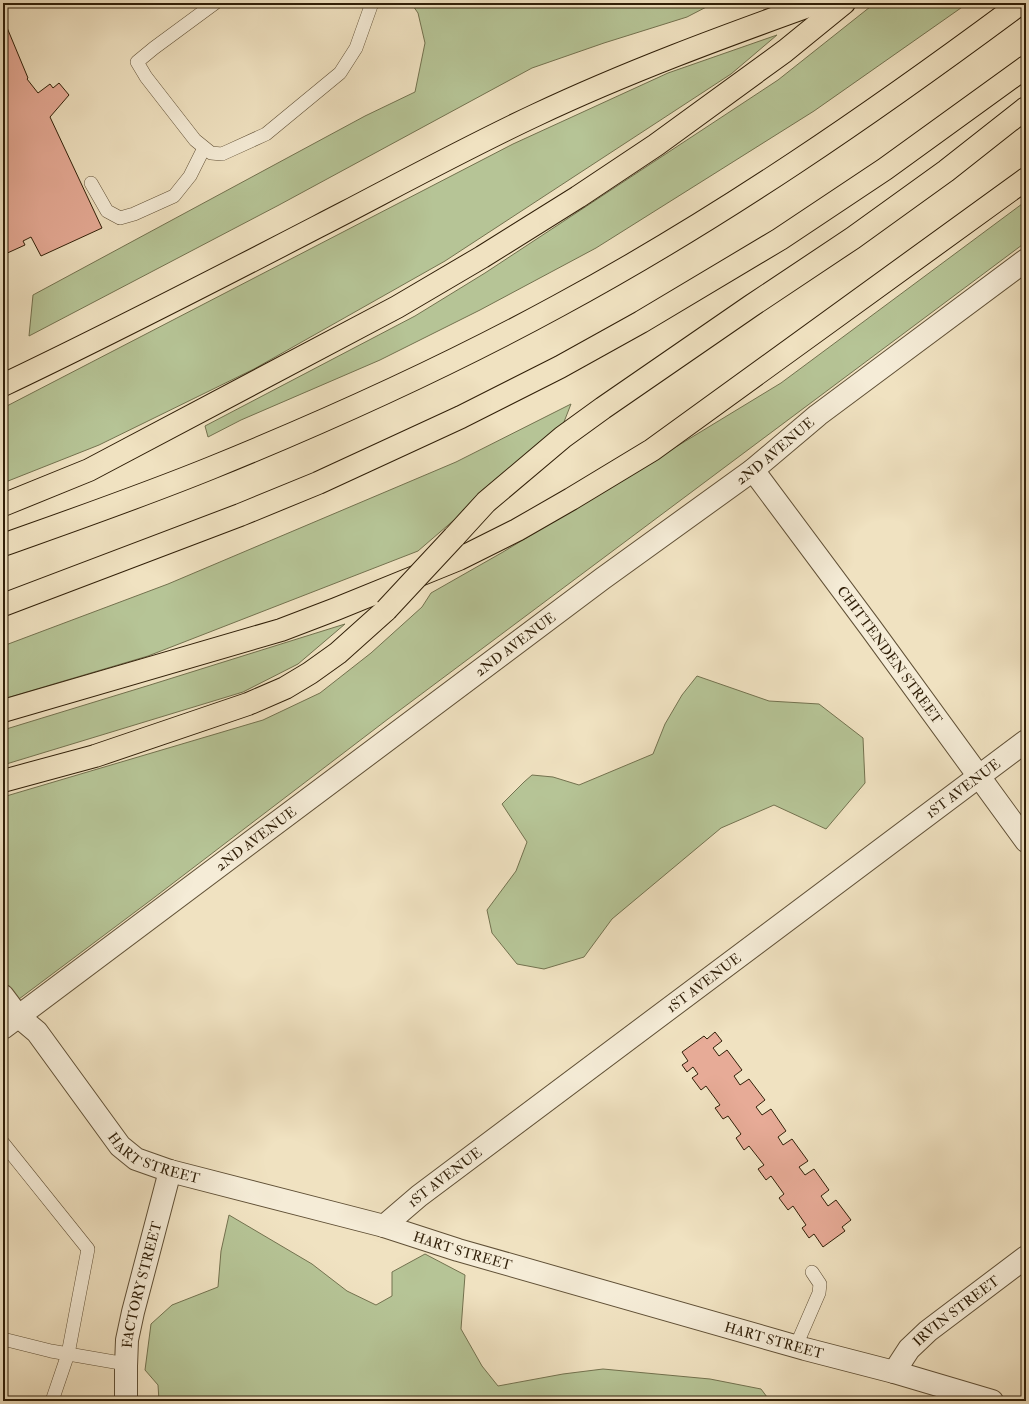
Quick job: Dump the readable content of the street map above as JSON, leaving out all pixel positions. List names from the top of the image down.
{
  "streets": {
    "street": [
      "2ND AVENUE",
      "CHITTENDEN STREET",
      "1ST AVENUE",
      "HART STREET",
      "FACTORY STREET",
      "IRVIN STREET"
    ]
  },
  "crossings": [
    ["2ND AVENUE", "CHITTENDEN STREET"],
    ["2ND AVENUE", "HART STREET"],
    ["CHITTENDEN STREET", "1ST AVENUE"],
    ["1ST AVENUE", "HART STREET"],
    ["HART STREET", "FACTORY STREET"],
    ["HART STREET", "IRVIN STREET"]
  ]
}
